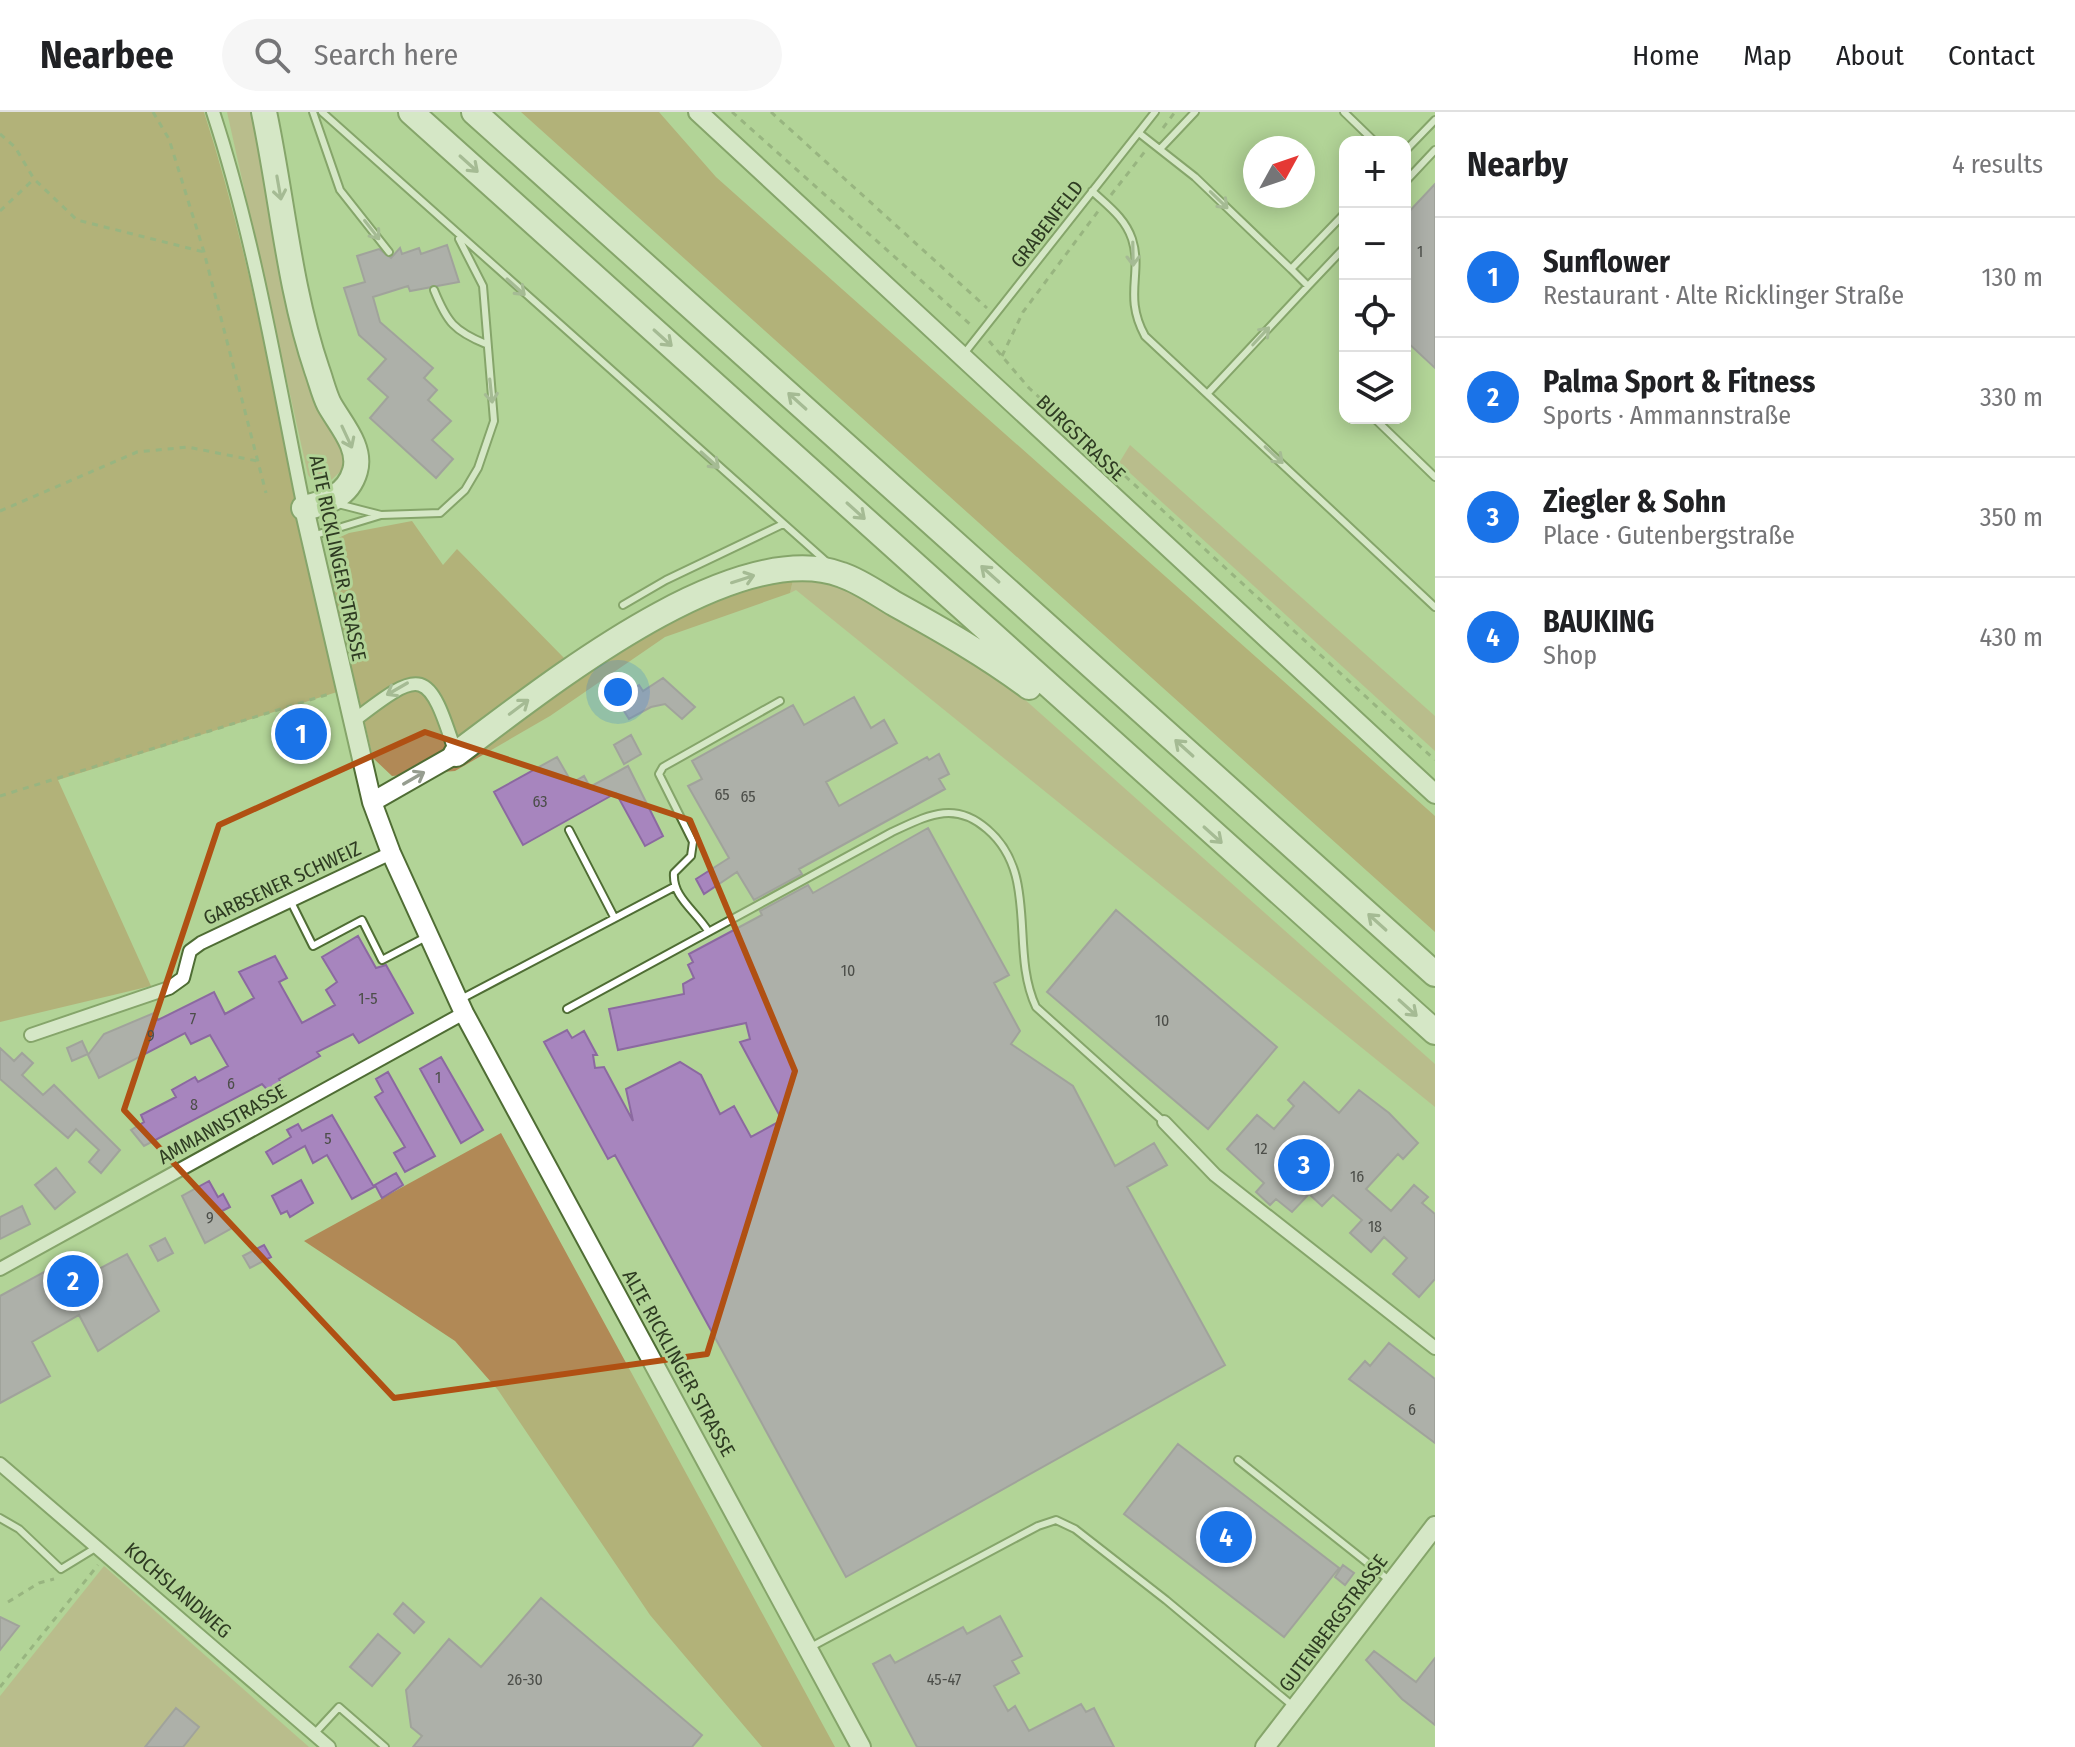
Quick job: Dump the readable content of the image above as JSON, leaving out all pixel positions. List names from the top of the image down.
{
  "streets": {
    "street": [
      "BURGSTRASSE",
      "ALTE RICKLINGER STRASSE",
      "GARBSENER SCHWEIZ",
      "AMMANNSTRASSE",
      "KOCHSLANDWEG",
      "GUTENBERGSTRASSE"
    ],
    "lane": ["GRABENFELD"]
  },
  "crossings": [
    ["GRABENFELD", "BURGSTRASSE"],
    ["ALTE RICKLINGER STRASSE", "GARBSENER SCHWEIZ"],
    ["ALTE RICKLINGER STRASSE", "AMMANNSTRASSE"]
  ],
  "house_numbers": [
    "1",
    "65",
    "65",
    "63",
    "10",
    "1-5",
    "7",
    "10",
    "9",
    "1",
    "6",
    "8",
    "5",
    "12",
    "16",
    "9",
    "18",
    "6",
    "26-30",
    "45-47"
  ],
  "north": "top right",
  "page": {
    "header": "Nearbee",
    "search": "Search here",
    "nav": [
      "Home",
      "Map",
      "About",
      "Contact"
    ],
    "heading": ["Nearby", "4 results"],
    "map_buttons": ["+", "−"],
    "list": [
      {
        "mark": "1",
        "name": "Sunflower",
        "note": "Restaurant · Alte Ricklinger Straße",
        "value": "130 m"
      },
      {
        "mark": "2",
        "name": "Palma Sport & Fitness",
        "note": "Sports · Ammannstraße",
        "value": "330 m"
      },
      {
        "mark": "3",
        "name": "Ziegler & Sohn",
        "note": "Place · Gutenbergstraße",
        "value": "350 m"
      },
      {
        "mark": "4",
        "name": "BAUKING",
        "note": "Shop",
        "value": "430 m"
      }
    ],
    "pins": [
      "1",
      "3",
      "2",
      "4"
    ]
  }
}
